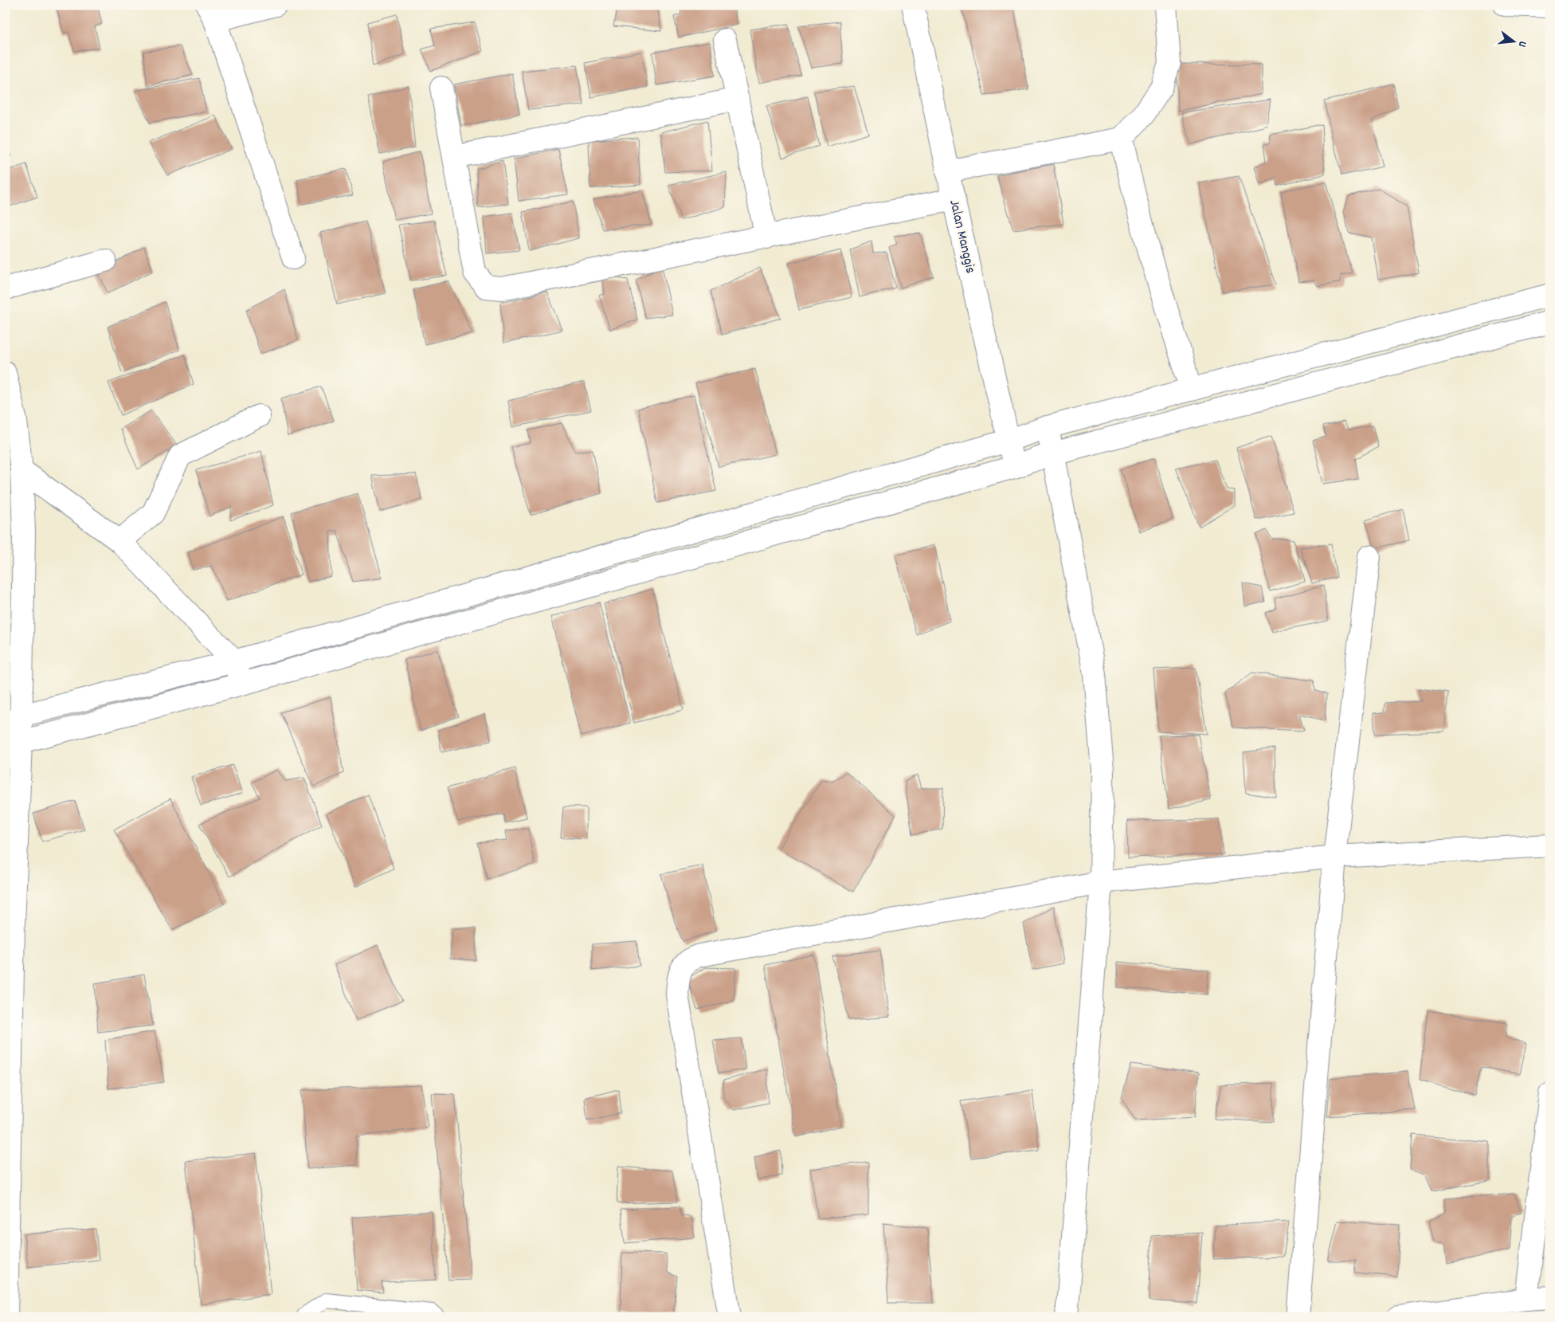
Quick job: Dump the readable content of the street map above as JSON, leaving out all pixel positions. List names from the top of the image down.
{
  "streets": {
    "main road": ["Jalan Manggis"]
  },
  "north": "right"
}
